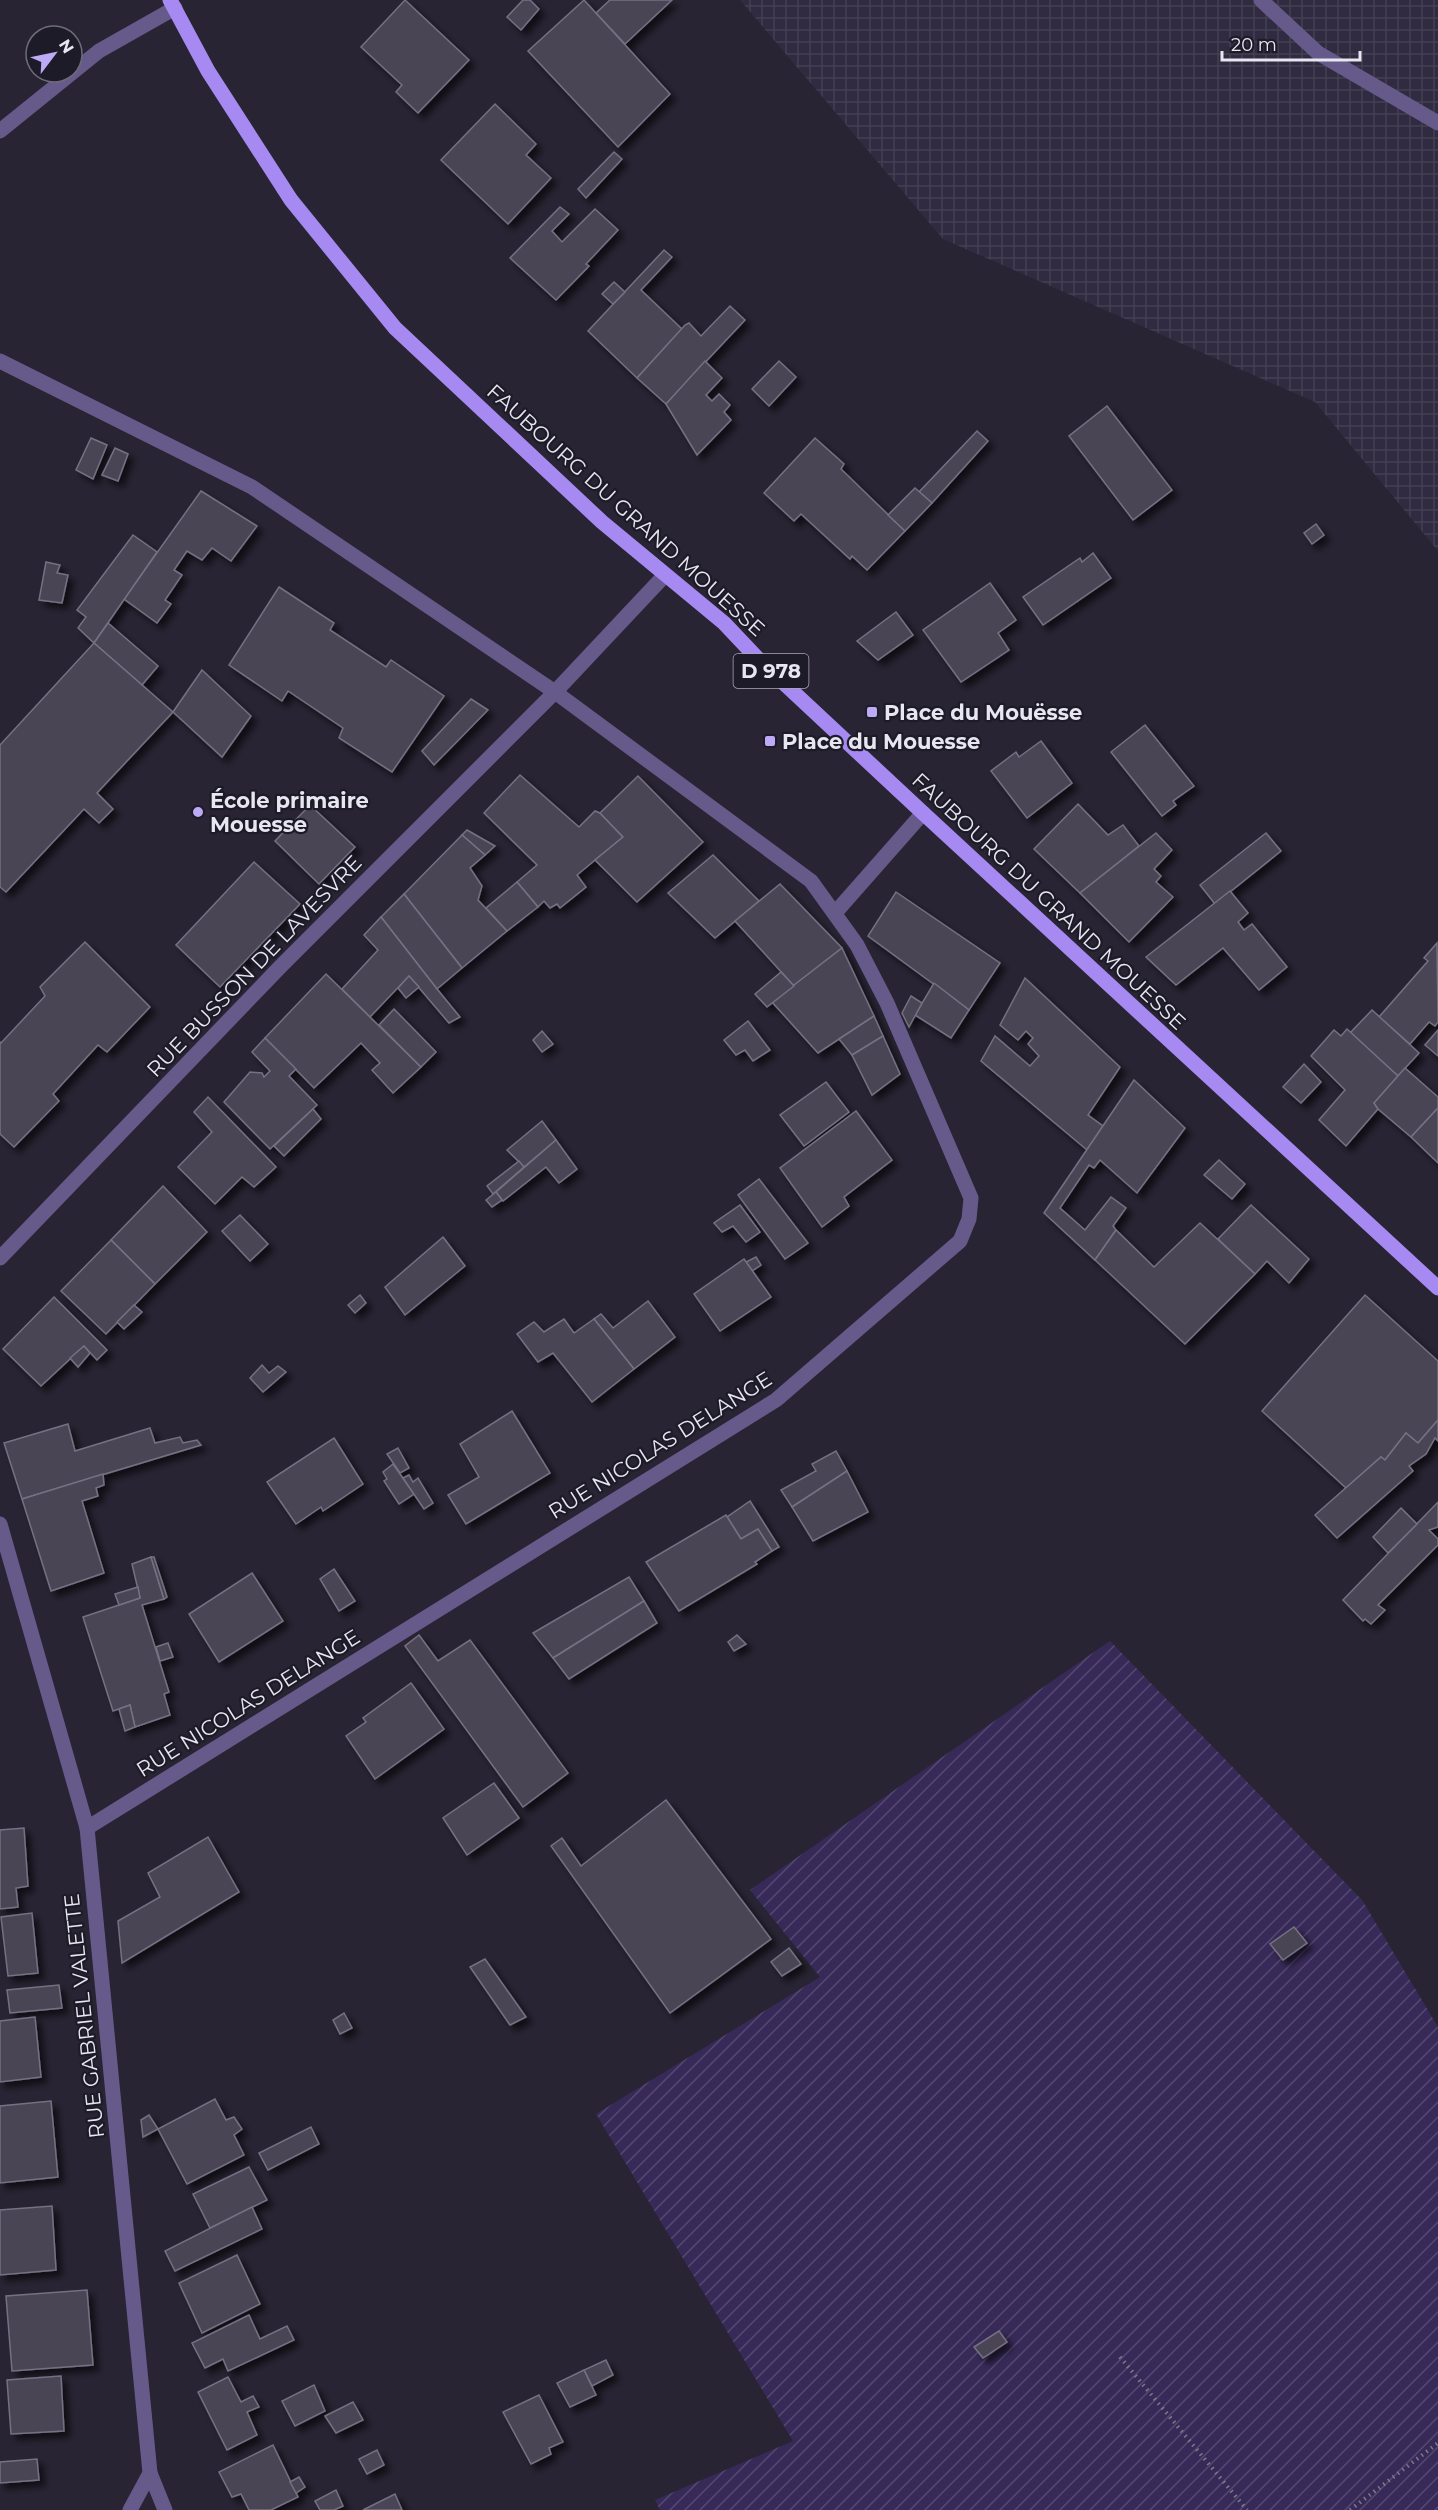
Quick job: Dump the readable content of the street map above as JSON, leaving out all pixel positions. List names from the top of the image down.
{
  "streets": {
    "main road": ["FAUBOURG DU GRAND MOUESSE", "D 978"],
    "street": ["RUE BUSSON DE LAVESVRE", "RUE NICOLAS DELANGE", "RUE GABRIEL VALETTE"]
  },
  "crossings": [
    ["FAUBOURG DU GRAND MOUESSE", "RUE BUSSON DE LAVESVRE"],
    ["RUE NICOLAS DELANGE", "RUE GABRIEL VALETTE"]
  ],
  "places": {
    "transit": ["Place du Mouësse", "Place du Mouesse"],
    "other": ["École primaire Mouesse"]
  },
  "scale_bar": "20 m",
  "north": "top right"
}
